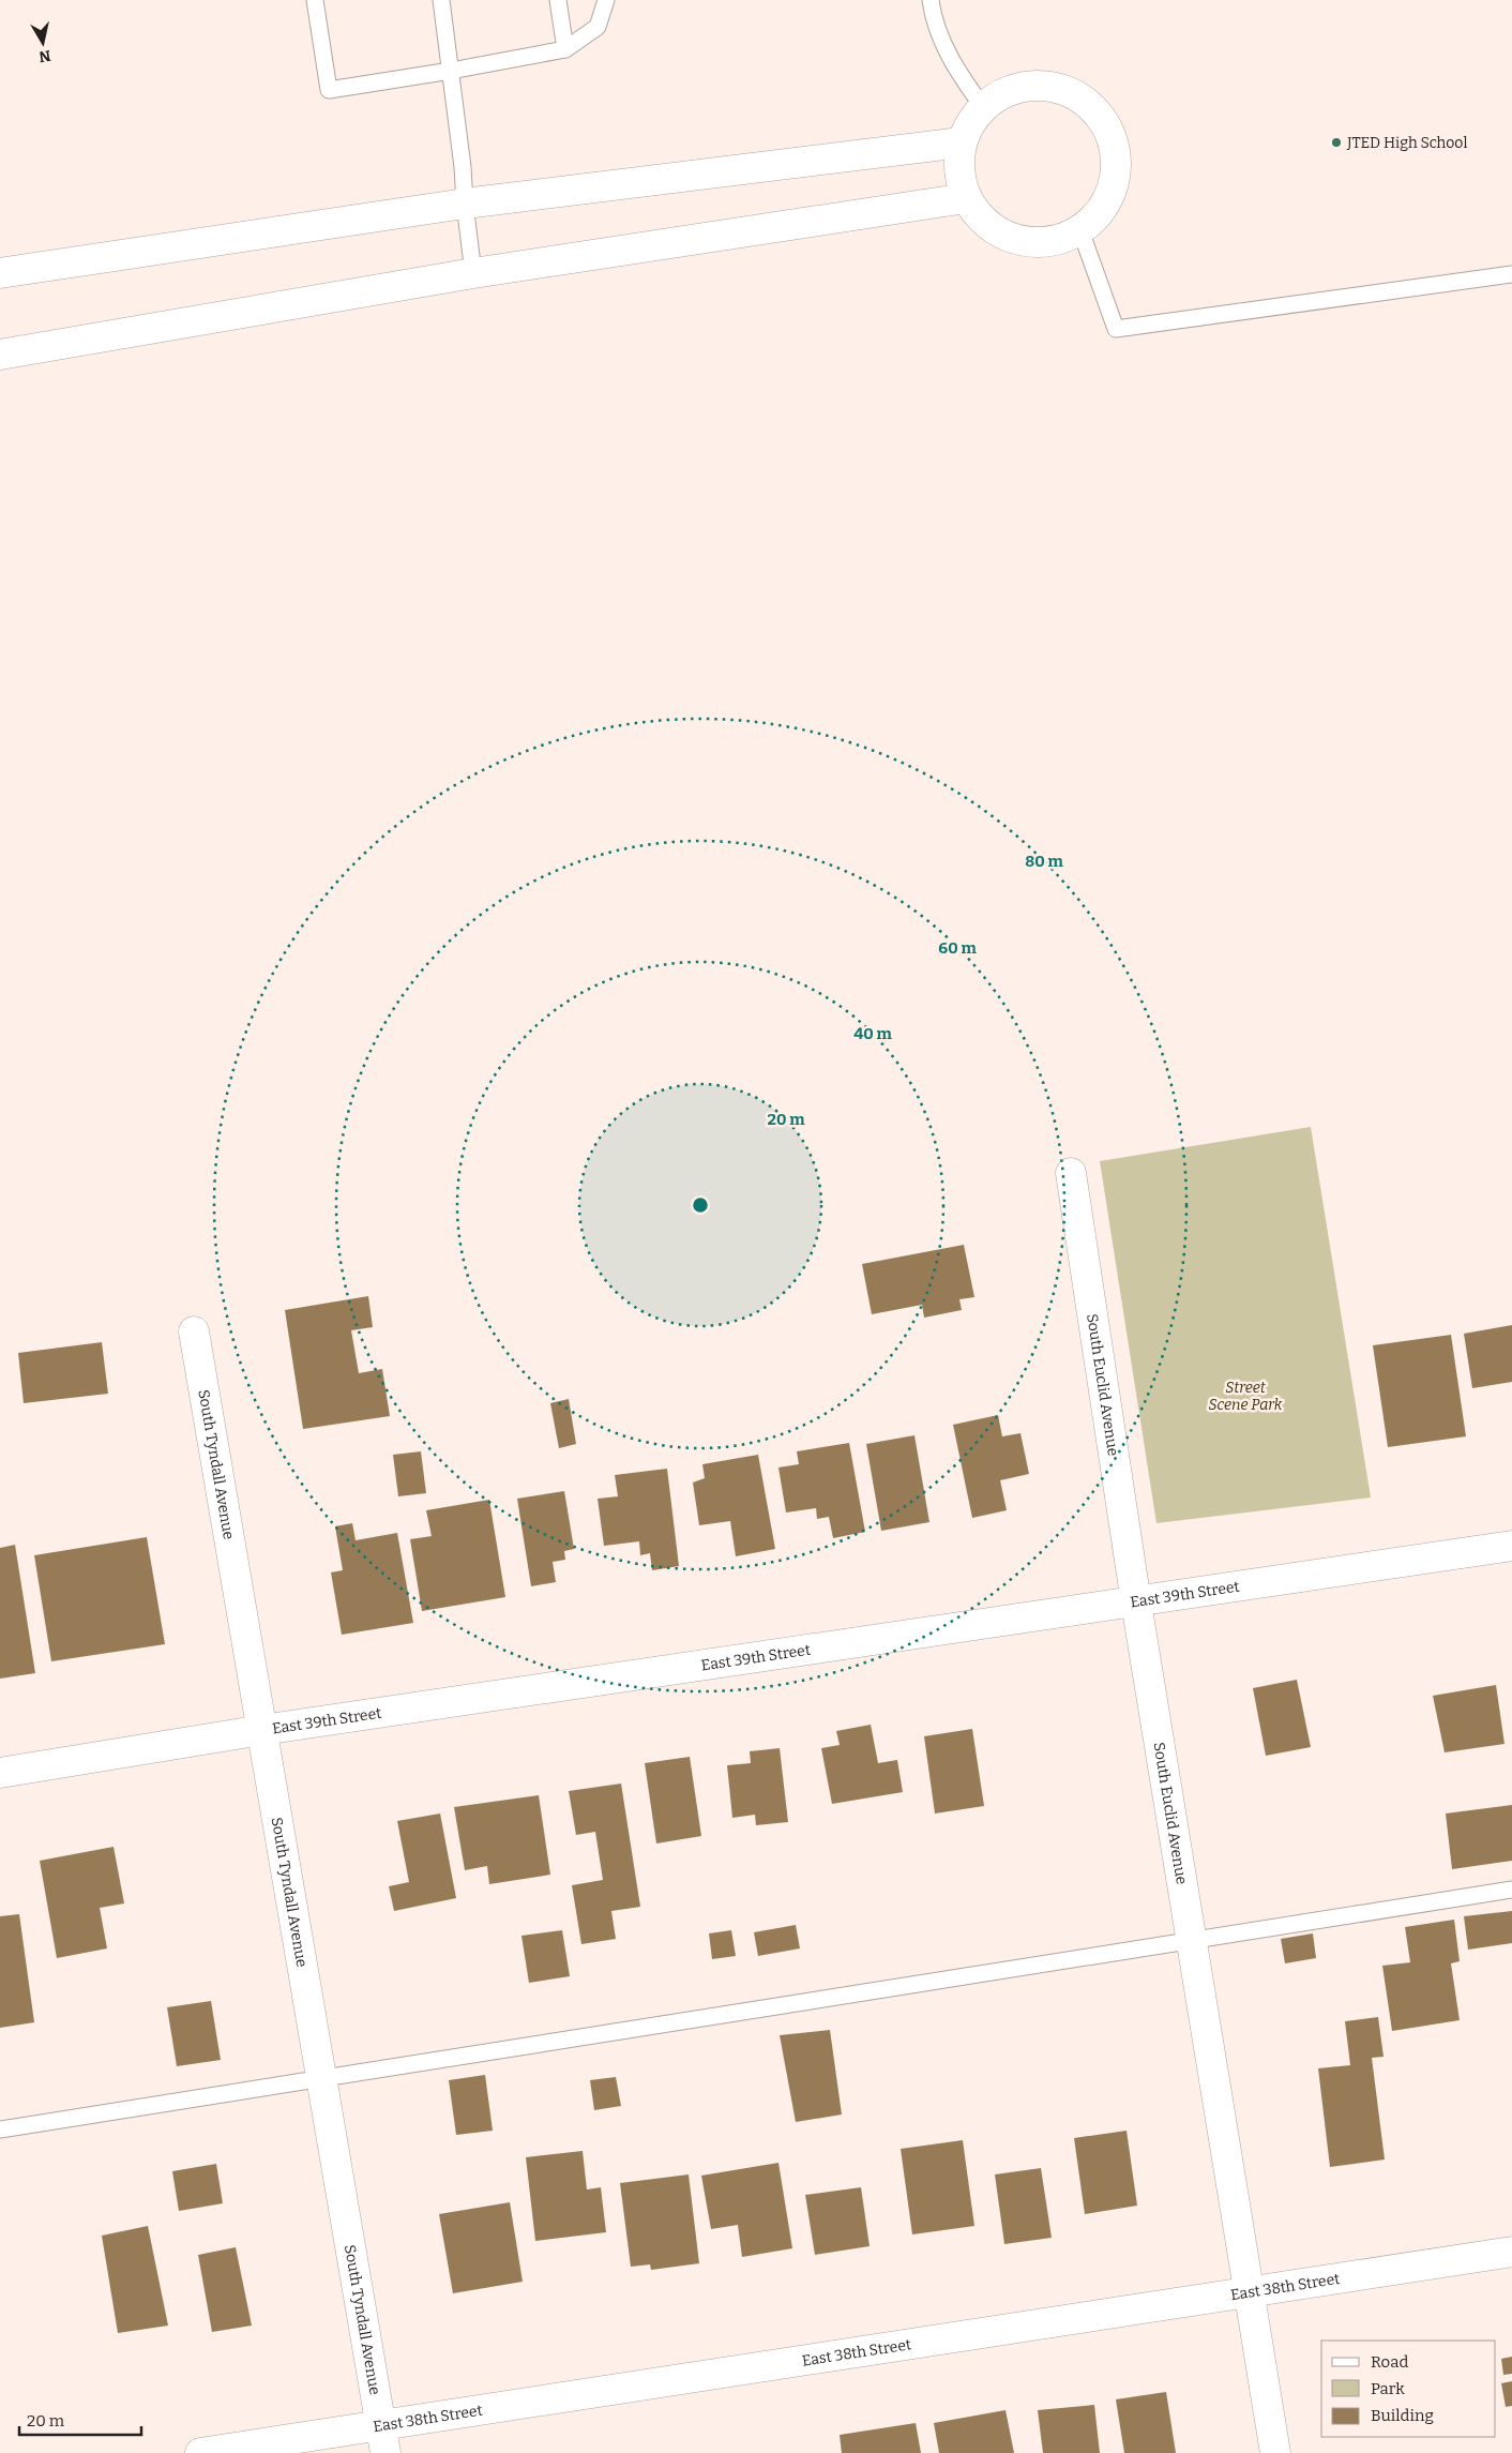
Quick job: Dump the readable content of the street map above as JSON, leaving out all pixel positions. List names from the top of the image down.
{
  "streets": {
    "street": [
      "South Euclid Avenue",
      "South Tyndall Avenue",
      "East 39th Street",
      "East 38th Street"
    ]
  },
  "crossings": [
    ["South Euclid Avenue", "East 39th Street"],
    ["South Euclid Avenue", "East 38th Street"],
    ["South Tyndall Avenue", "East 39th Street"],
    ["South Tyndall Avenue", "East 38th Street"]
  ],
  "parks": ["Street Scene Park"],
  "places": ["JTED High School"],
  "legend": ["Road", "Park", "Building"],
  "scale_bar": "20 m",
  "north": "bottom",
  "rings": [
    "80 m",
    "60 m",
    "40 m",
    "20 m"
  ]
}
